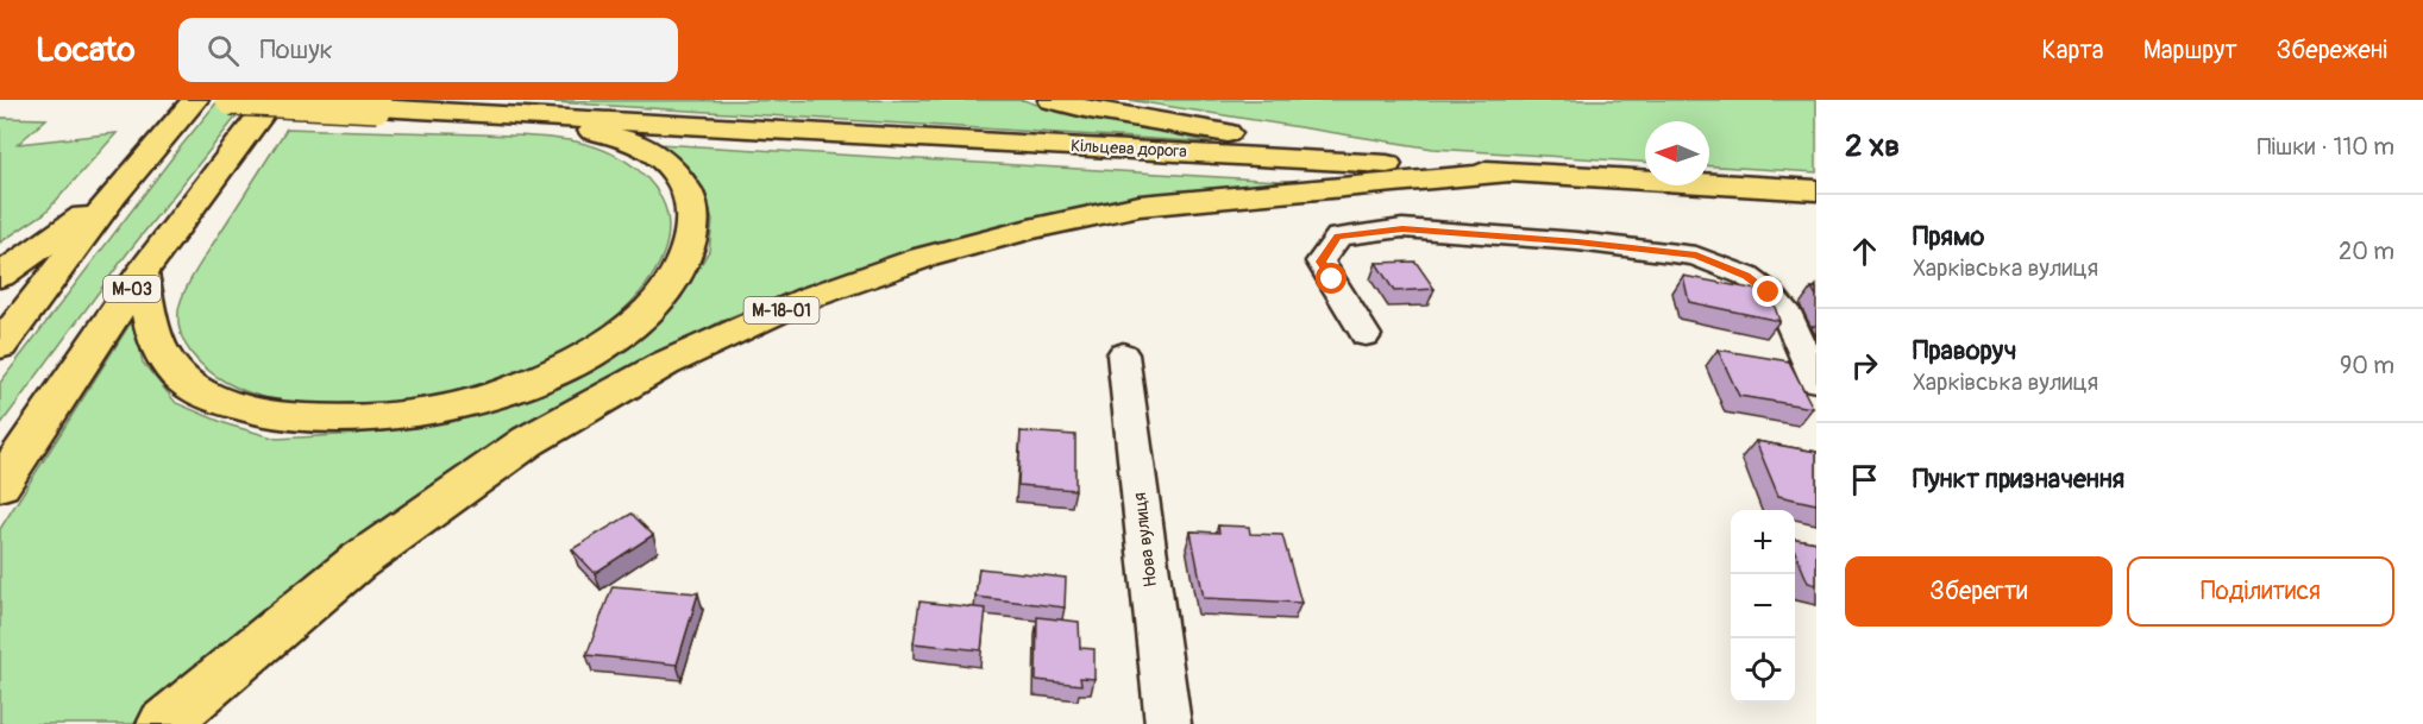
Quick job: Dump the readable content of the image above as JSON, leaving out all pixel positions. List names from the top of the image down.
{
  "streets": {
    "highway": ["Кільцева дорога", "М-03", "М-18-01"],
    "street": ["Нова вулиця"]
  },
  "crossings": [
    ["Кільцева дорога", "М-18-01"]
  ],
  "north": "left",
  "page": {
    "header": "Locato",
    "search": "Пошук",
    "nav": ["Карта", "Маршрут", "Збережені"],
    "heading": ["2 хв", "Пішки · 110 m"],
    "list": [
      ["Прямо", "Харківська вулиця", "20 m"],
      ["Праворуч", "Харківська вулиця", "90 m"],
      "Пункт призначення"
    ],
    "map_buttons": ["+", "−"],
    "buttons": ["Зберегти", "Поділитися"]
  }
}
